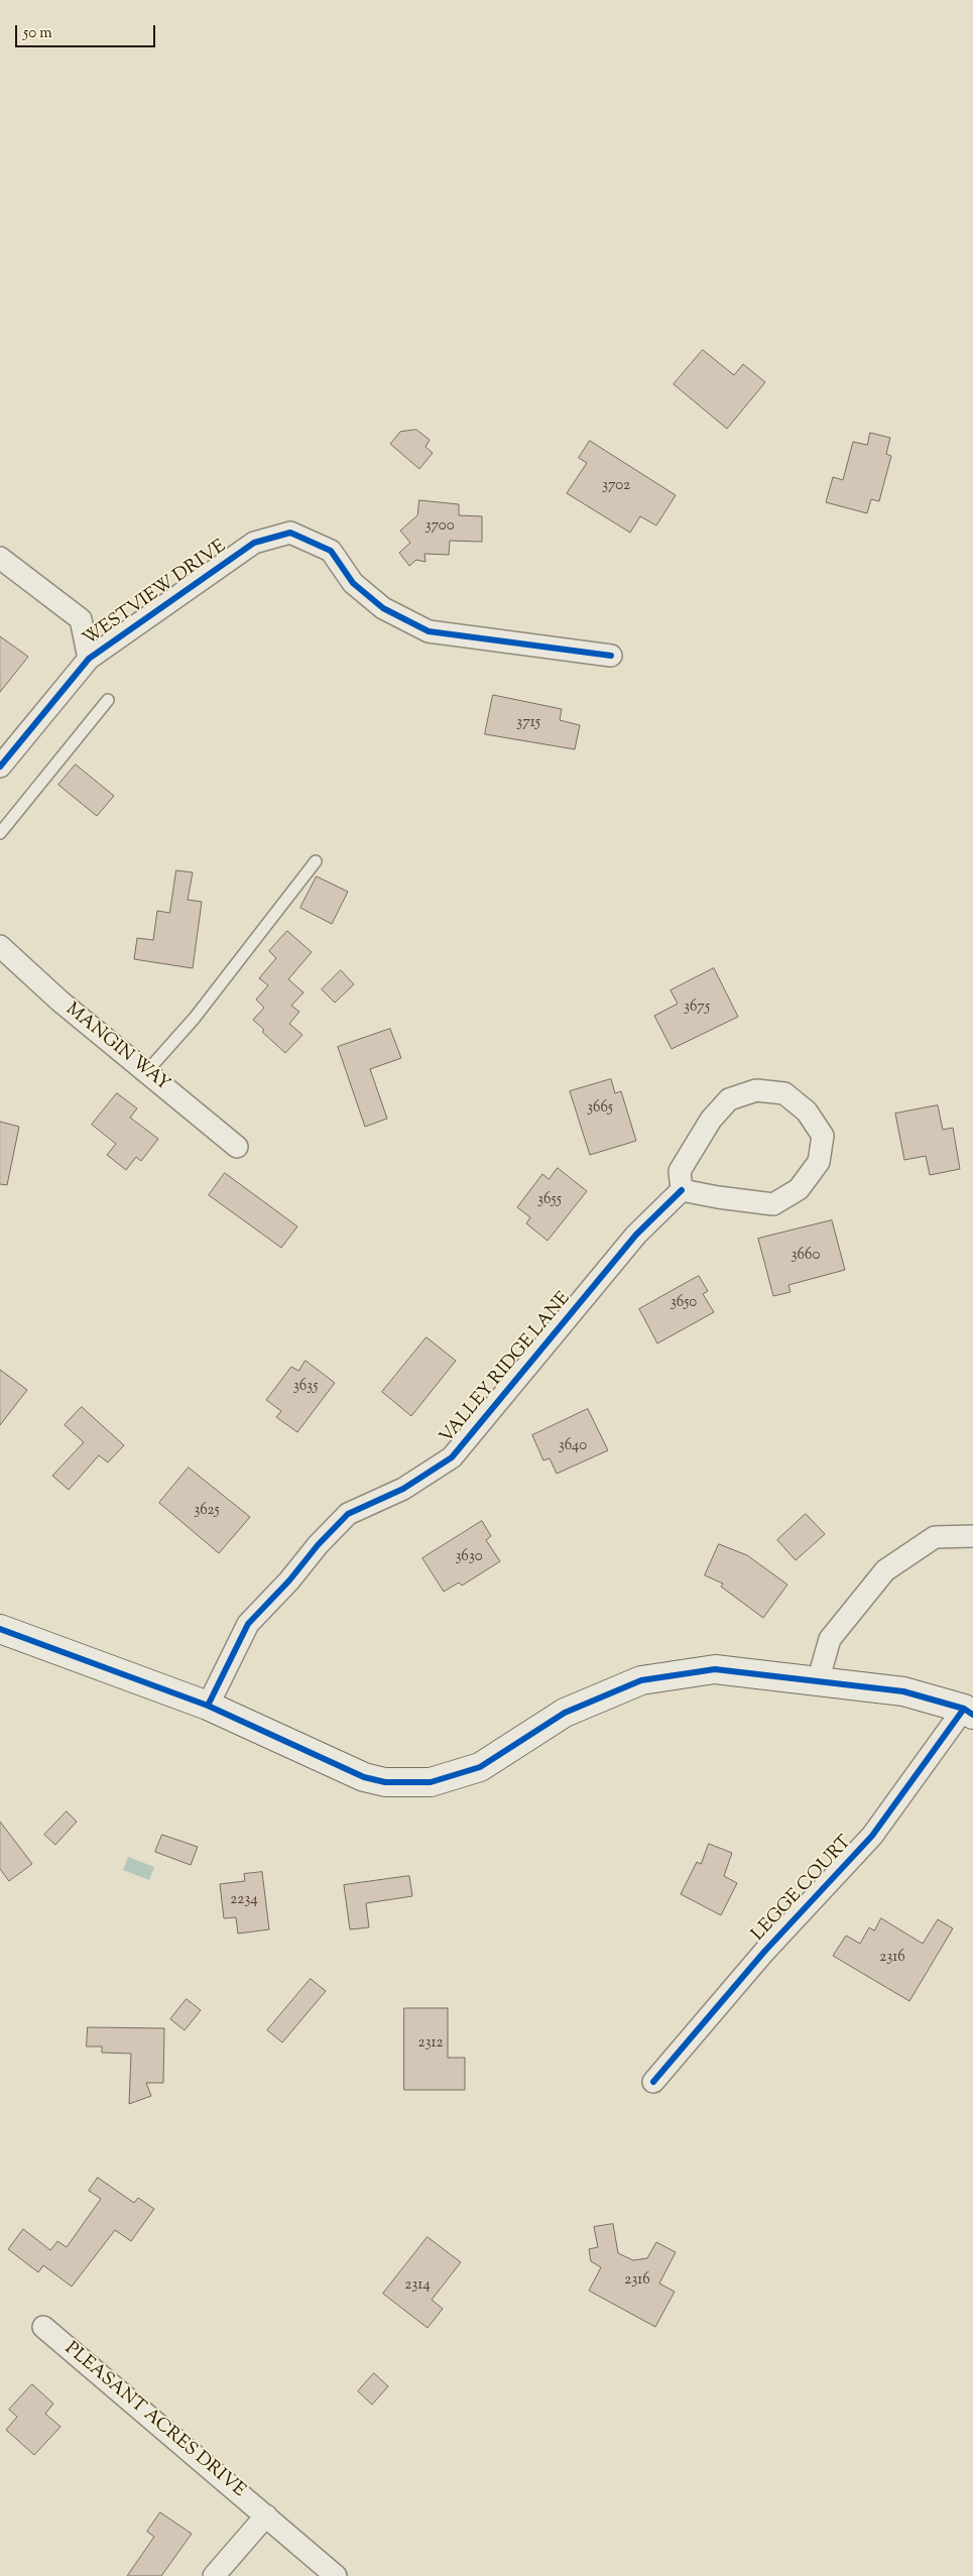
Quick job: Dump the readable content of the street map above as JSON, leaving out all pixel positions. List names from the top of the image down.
{
  "streets": {
    "street": [
      "WESTVIEW DRIVE",
      "MANGIN WAY",
      "VALLEY RIDGE LANE",
      "LEGGE COURT",
      "PLEASANT ACRES DRIVE"
    ]
  },
  "house_numbers": [
    "3702",
    "3700",
    "3715",
    "3675",
    "3665",
    "3655",
    "3660",
    "3650",
    "3635",
    "3640",
    "3625",
    "3630",
    "2234",
    "2316",
    "2312",
    "2316",
    "2314"
  ],
  "scale_bar": "50 m"
}
